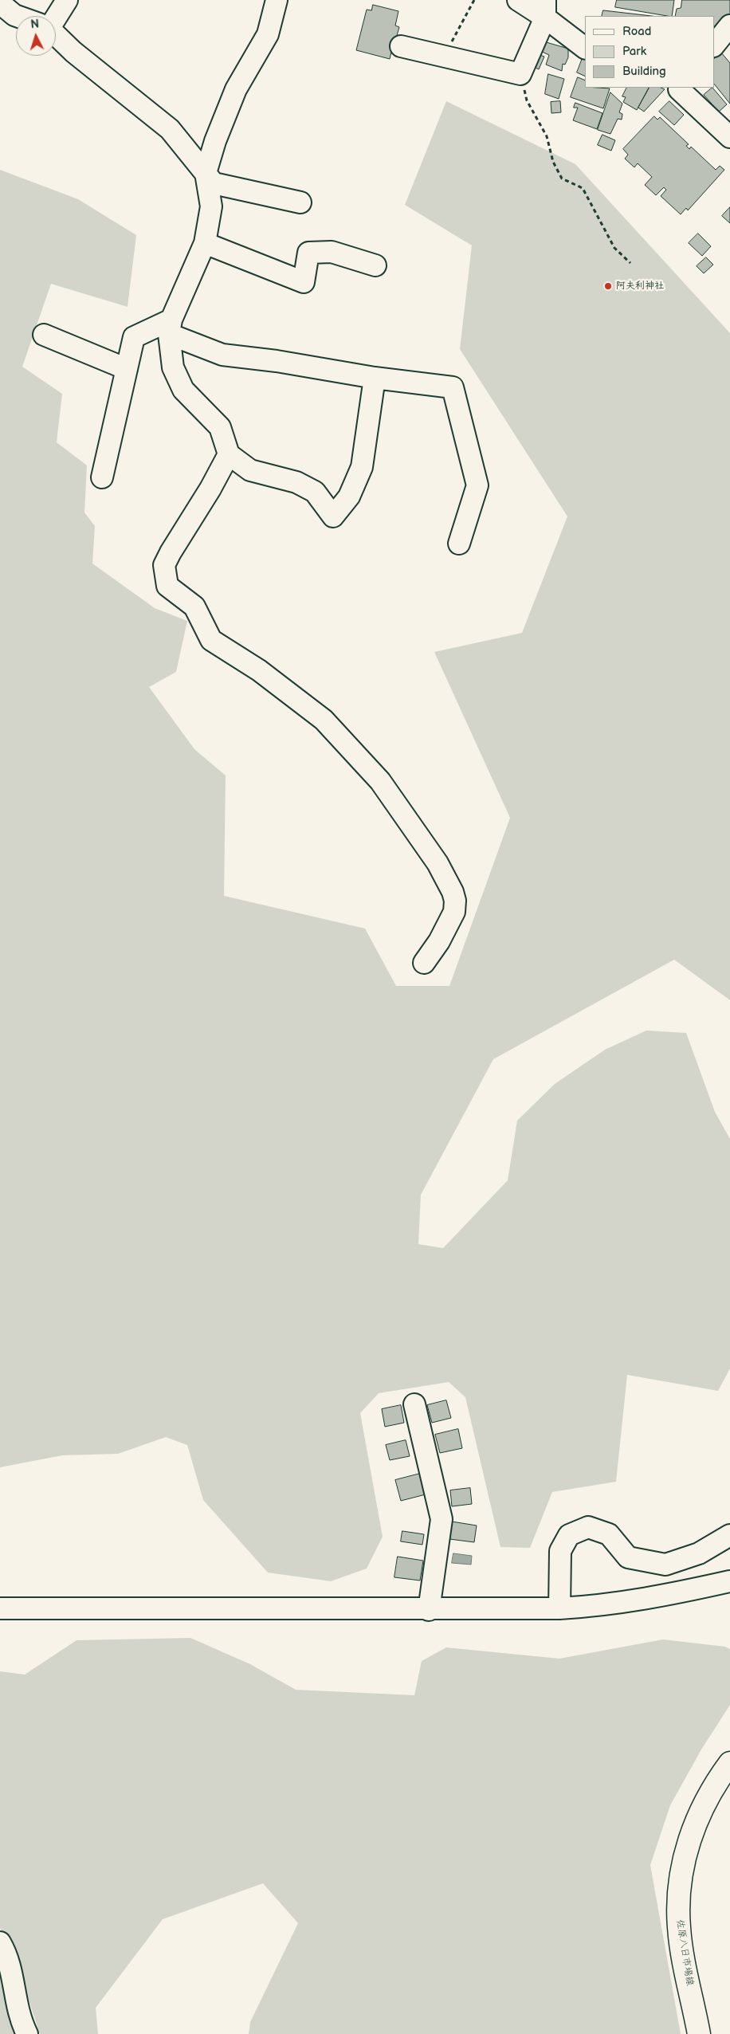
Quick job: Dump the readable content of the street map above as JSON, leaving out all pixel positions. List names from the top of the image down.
{
  "streets": {
    "main road": ["佐原八日市場線"]
  },
  "places": ["阿夫利神社"],
  "legend": ["Road", "Park", "Building"],
  "north": "top"
}
